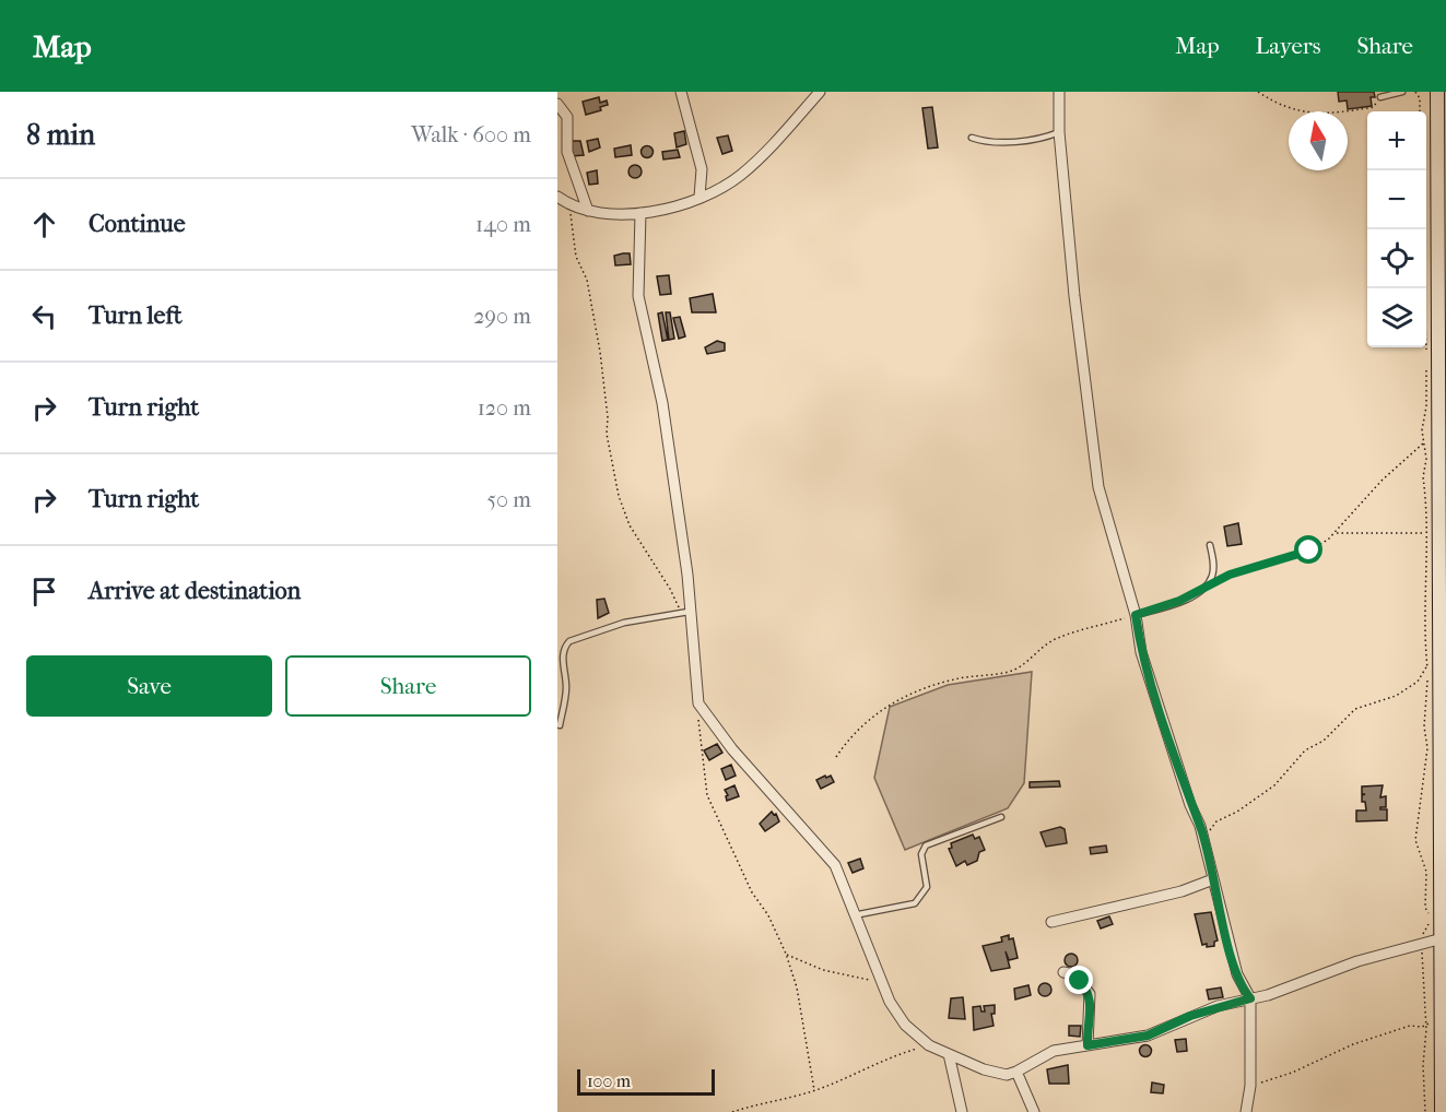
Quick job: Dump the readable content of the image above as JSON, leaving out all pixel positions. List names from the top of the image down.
{
  "scale_bar": "100 m",
  "north": "top",
  "page": {
    "header": "Map",
    "nav": ["Map", "Layers", "Share"],
    "heading": ["8 min", "Walk · 600 m"],
    "map_buttons": ["+", "−"],
    "list": [
      ["Continue", "140 m"],
      ["Turn left", "290 m"],
      ["Turn right", "120 m"],
      ["Turn right", "50 m"],
      "Arrive at destination"
    ],
    "buttons": ["Save", "Share"],
    "scale": "100 m"
  }
}
